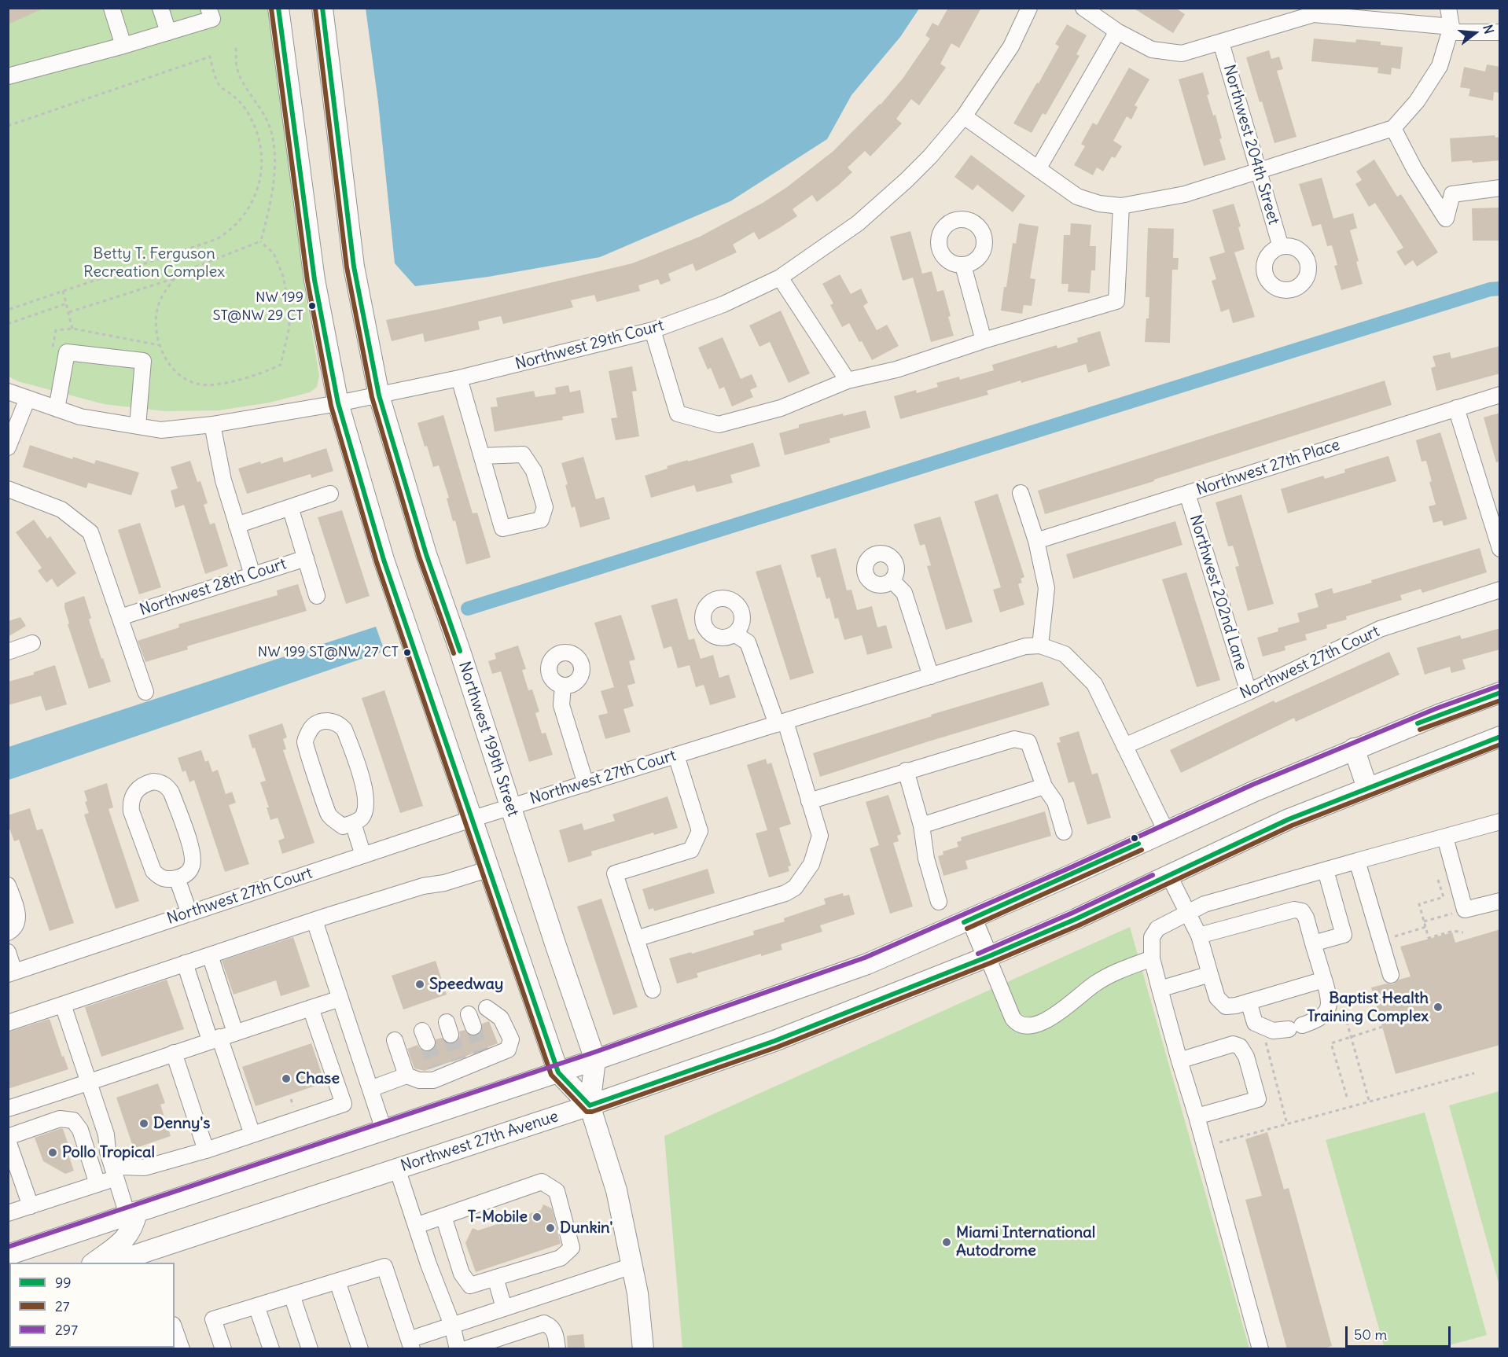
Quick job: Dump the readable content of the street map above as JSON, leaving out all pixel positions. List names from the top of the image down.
{
  "streets": {
    "main road": ["Northwest 199th Street", "Northwest 27th Avenue"],
    "street": [
      "Northwest 204th Street",
      "Northwest 29th Court",
      "Northwest 27th Place",
      "Northwest 28th Court",
      "Northwest 202nd Lane",
      "Northwest 27th Court"
    ]
  },
  "crossings": [
    ["Northwest 29th Court", "Northwest 199th Street"],
    ["Northwest 27th Place", "Northwest 202nd Lane"],
    ["Northwest 202nd Lane", "Northwest 27th Court"],
    ["Northwest 27th Court", "Northwest 199th Street"],
    ["Northwest 199th Street", "Northwest 27th Avenue"]
  ],
  "parks": ["Betty T. Ferguson Recreation Complex"],
  "places": [
    "NW 199 ST@NW 29 CT",
    "NW 199 ST@NW 27 CT",
    "Speedway",
    "Baptist Health Training Complex",
    "Chase",
    "Denny's",
    "Pollo Tropical",
    "T-Mobile",
    "Dunkin'",
    "Miami International Autodrome"
  ],
  "lines": ["transit line 99", "transit line 27", "transit line 297"],
  "legend": ["99", "27", "297"],
  "scale_bar": "50 m",
  "north": "right"
}
